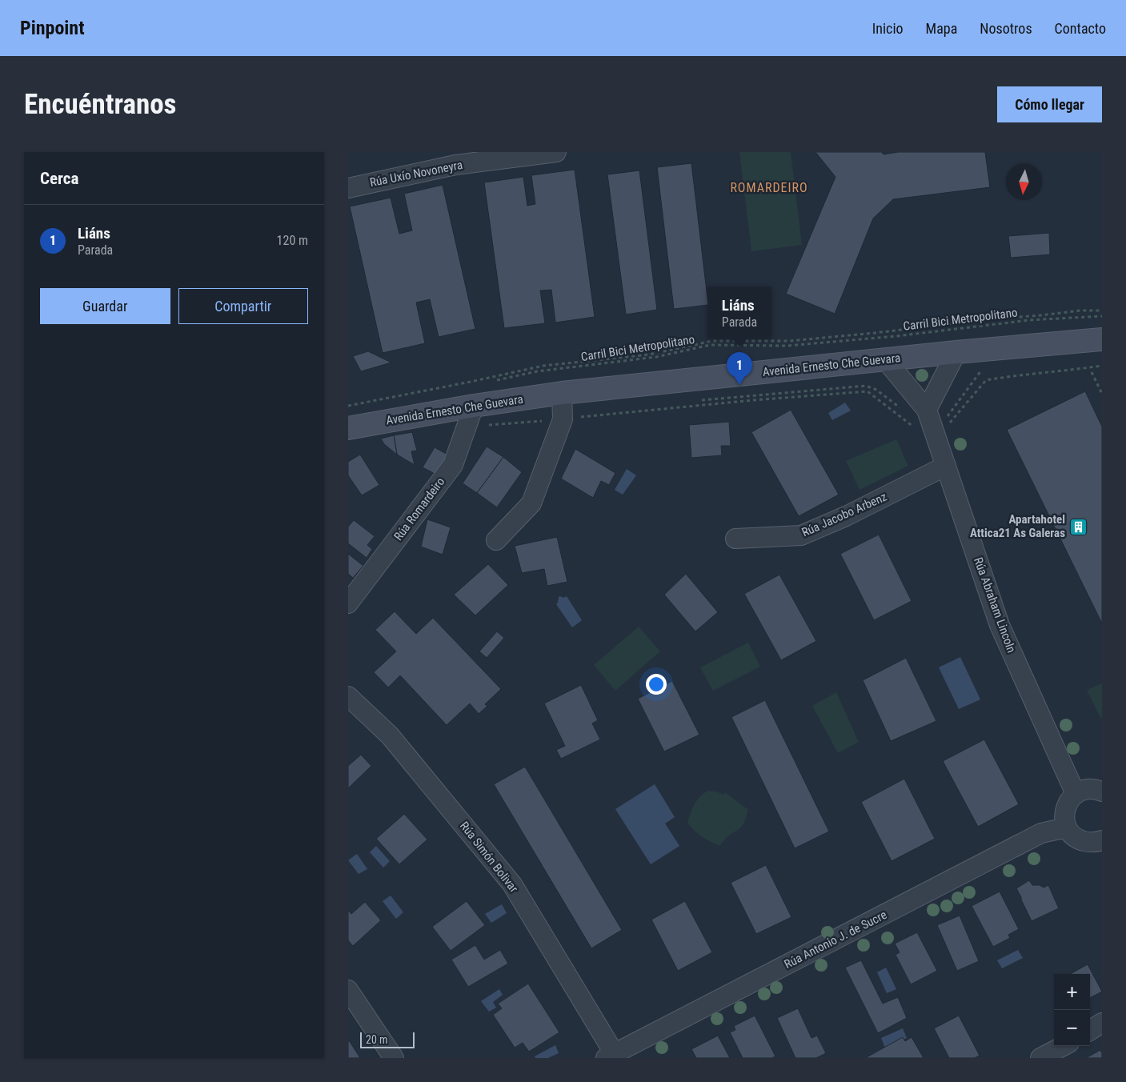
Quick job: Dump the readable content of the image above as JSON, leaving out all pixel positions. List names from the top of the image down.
{
  "streets": {
    "main road": ["Avenida Ernesto Che Guevara"],
    "street": [
      "Rúa Uxío Novoneyra",
      "Rúa Romardeiro",
      "Rúa Jacobo Arbenz",
      "Rúa Abraham Lincoln",
      "Rúa Simón Bolivar",
      "Rúa Antonio J. de Sucre"
    ],
    "path": ["Carril Bici Metropolitano"]
  },
  "crossings": [
    ["Avenida Ernesto Che Guevara", "Rúa Romardeiro"],
    ["Avenida Ernesto Che Guevara", "Rúa Abraham Lincoln"],
    ["Rúa Jacobo Arbenz", "Rúa Abraham Lincoln"],
    ["Rúa Simón Bolivar", "Rúa Antonio J. de Sucre"]
  ],
  "districts": ["ROMARDEIRO"],
  "places": {
    "building": ["Apartahotel Attica21 As Galeras"]
  },
  "scale_bar": "20 m",
  "north": "bottom",
  "page": {
    "header": "Pinpoint",
    "nav": [
      "Inicio",
      "Mapa",
      "Nosotros",
      "Contacto"
    ],
    "buttons": [
      "Cómo llegar",
      ["Guardar", "Compartir"]
    ],
    "title": "Encuéntranos",
    "heading": "Cerca",
    "list": [
      {
        "mark": "1",
        "name": "Liáns",
        "note": "Parada",
        "value": "120 m"
      }
    ],
    "popup": ["Liáns", "Parada"],
    "pins": "1",
    "map_buttons": ["+", "−"],
    "scale": "20 m"
  }
}
